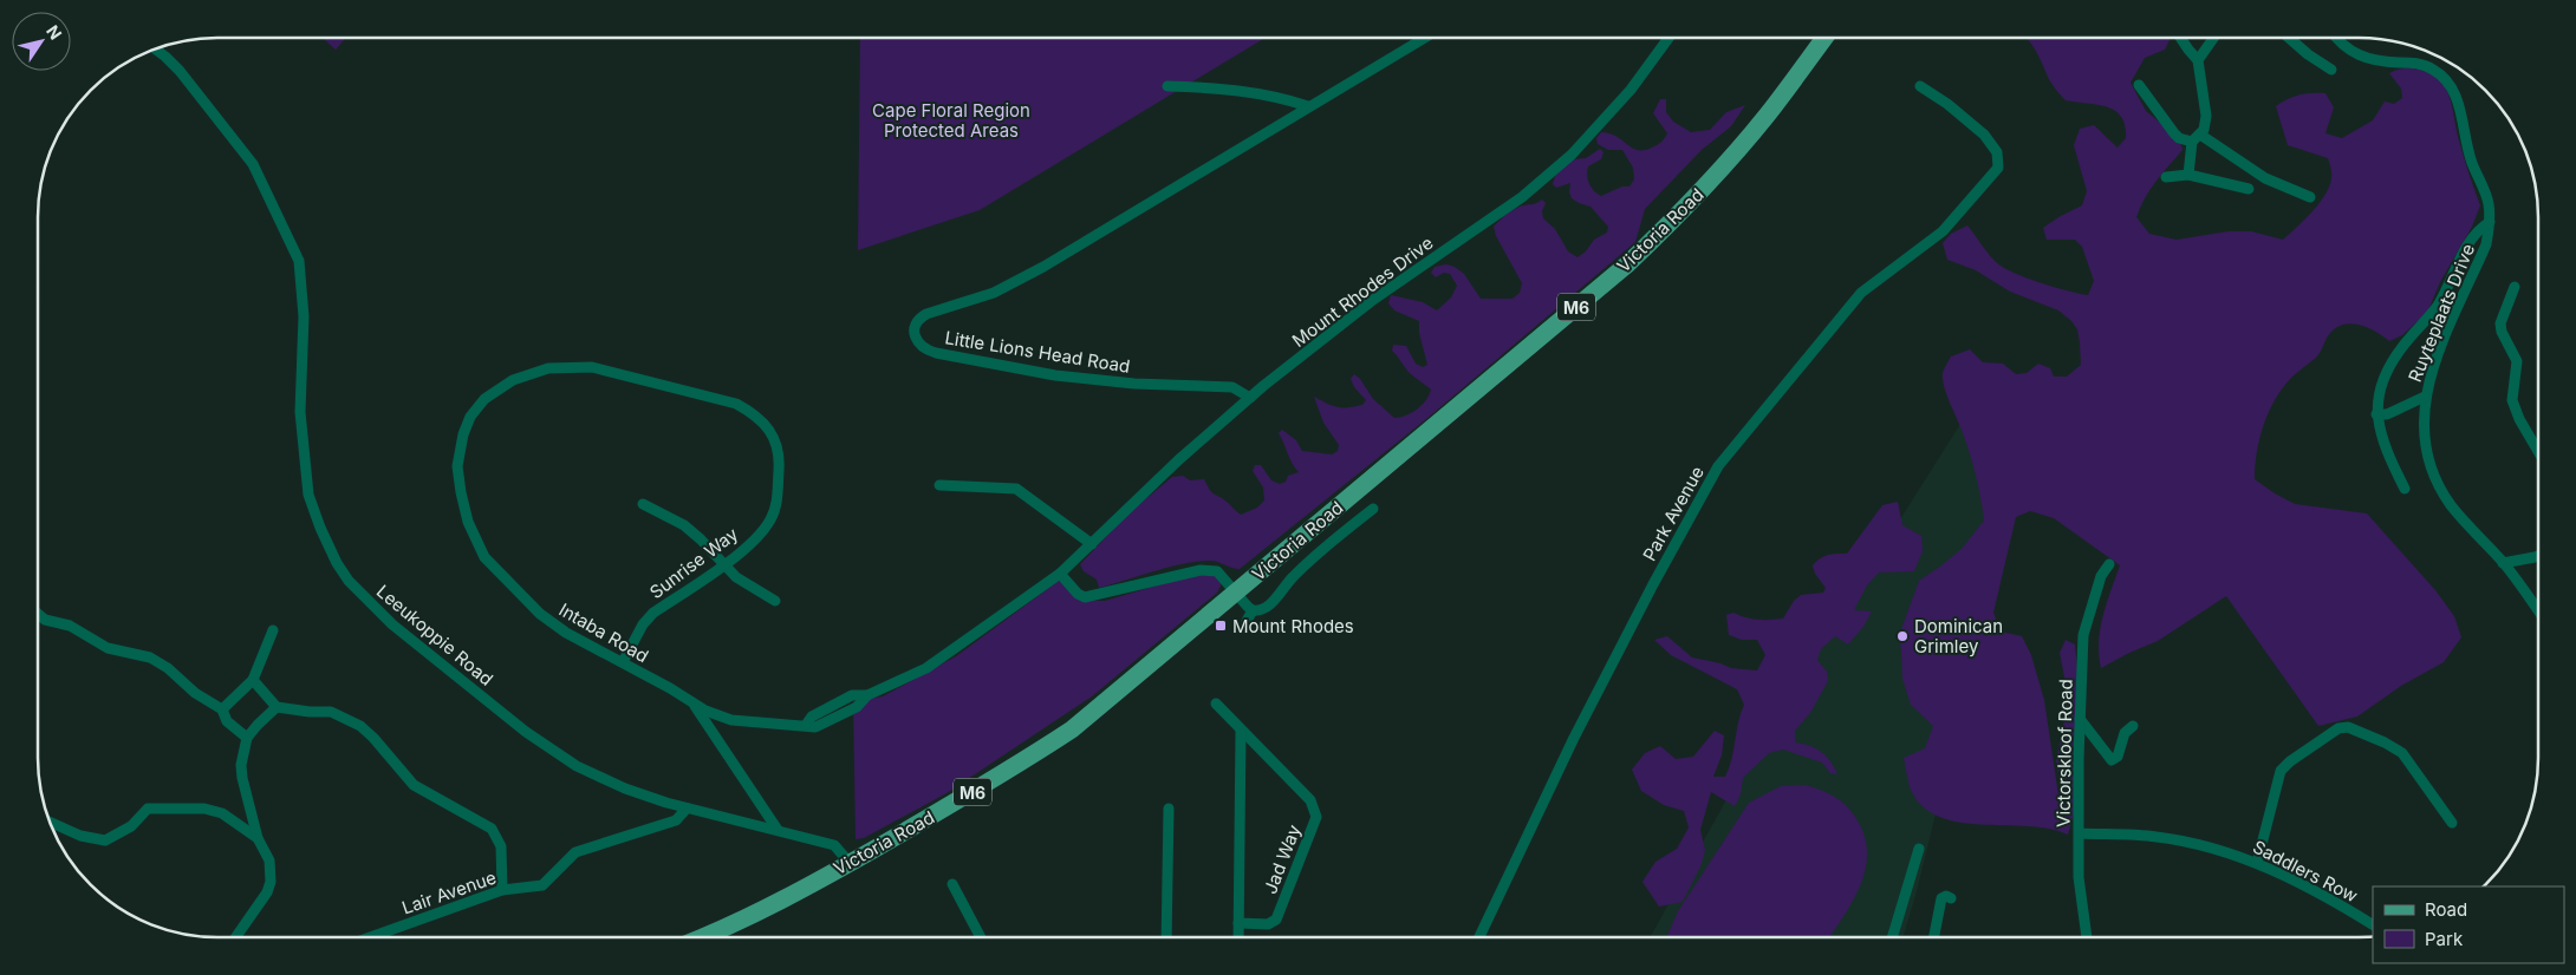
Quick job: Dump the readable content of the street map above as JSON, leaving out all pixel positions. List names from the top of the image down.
{
  "streets": {
    "main road": ["Victoria Road", "M6"],
    "street": [
      "Mount Rhodes Drive",
      "Ruyteplaats Drive",
      "Little Lions Head Road",
      "Park Avenue",
      "Sunrise Way",
      "Intaba Road",
      "Leeukoppie Road",
      "Victorskloof Road",
      "Jad Way",
      "Saddlers Row",
      "Lair Avenue"
    ]
  },
  "crossings": [
    ["Victoria Road", "Leeukoppie Road"],
    ["Mount Rhodes Drive", "Little Lions Head Road"],
    ["Mount Rhodes Drive", "Intaba Road"],
    ["Sunrise Way", "Intaba Road"],
    ["Intaba Road", "Leeukoppie Road"],
    ["Leeukoppie Road", "Lair Avenue"],
    ["Victorskloof Road", "Saddlers Row"]
  ],
  "parks": ["Cape Floral Region Protected Areas"],
  "places": {
    "transit": ["Mount Rhodes"],
    "other": ["Dominican Grimley"]
  },
  "legend": ["Road", "Park"],
  "north": "top right"
}
